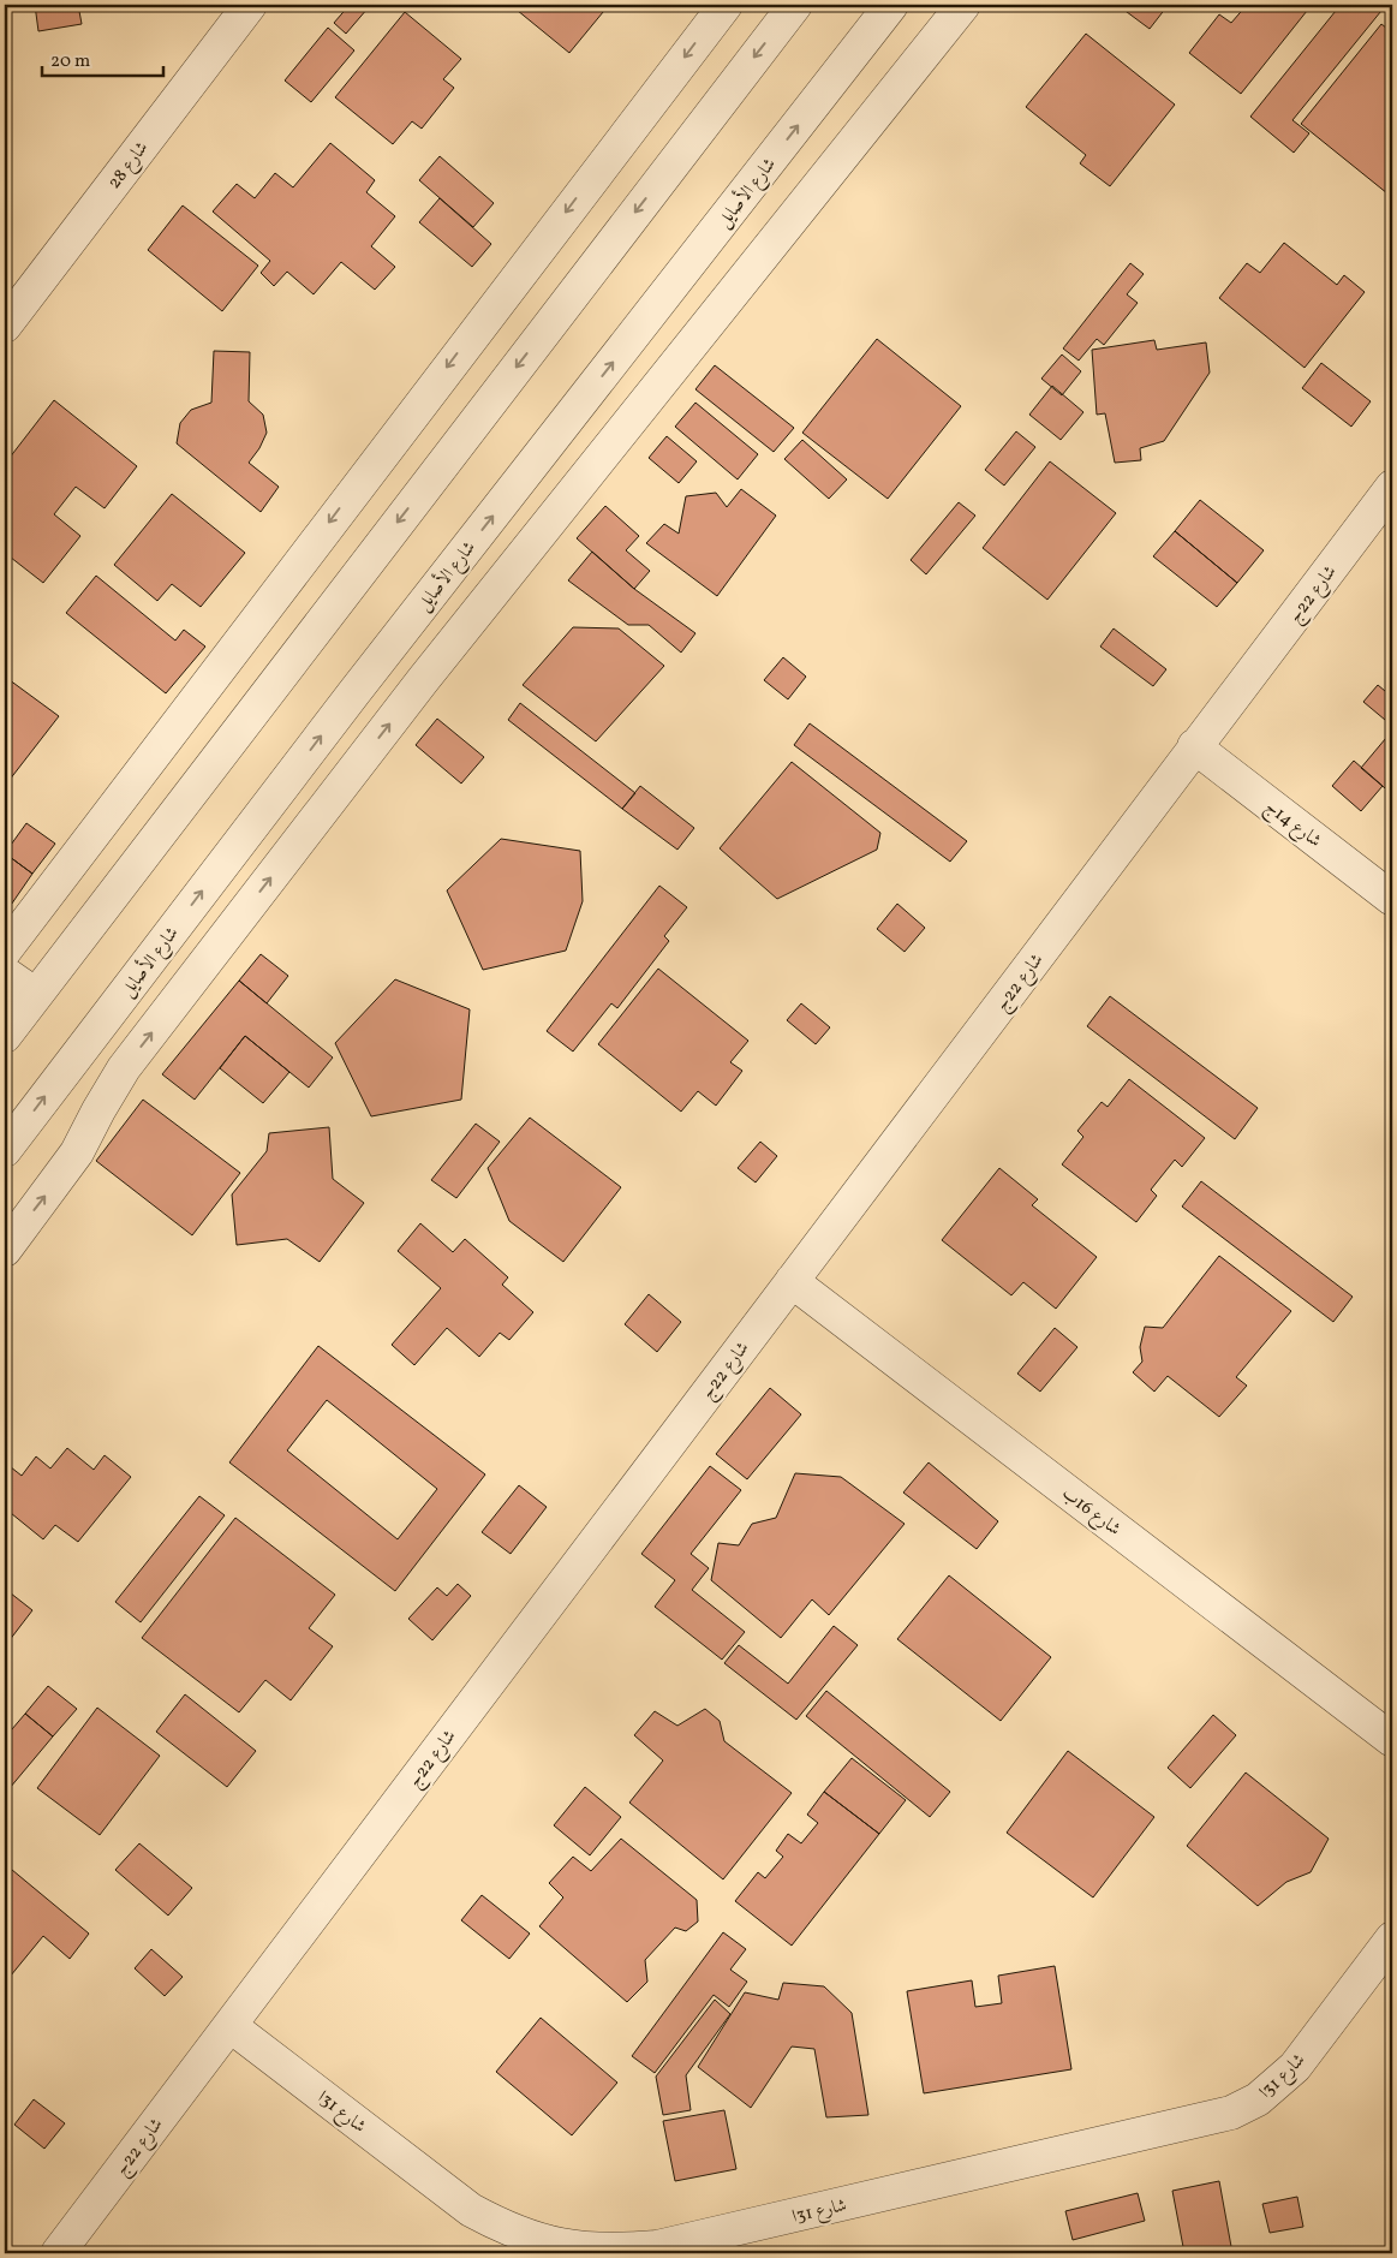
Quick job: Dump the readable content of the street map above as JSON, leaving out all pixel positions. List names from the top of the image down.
{
  "streets": {
    "street": [
      "شارع 28",
      "شارع الأصايل",
      "شارع 22ج",
      "شارع 14ج",
      "شارع 16ب",
      "شارع 31ا"
    ]
  },
  "crossings": [
    ["شارع 22ج", "شارع 14ج"],
    ["شارع 22ج", "شارع 16ب"],
    ["شارع 22ج", "شارع 31ا"]
  ],
  "scale_bar": "20 m"
}
